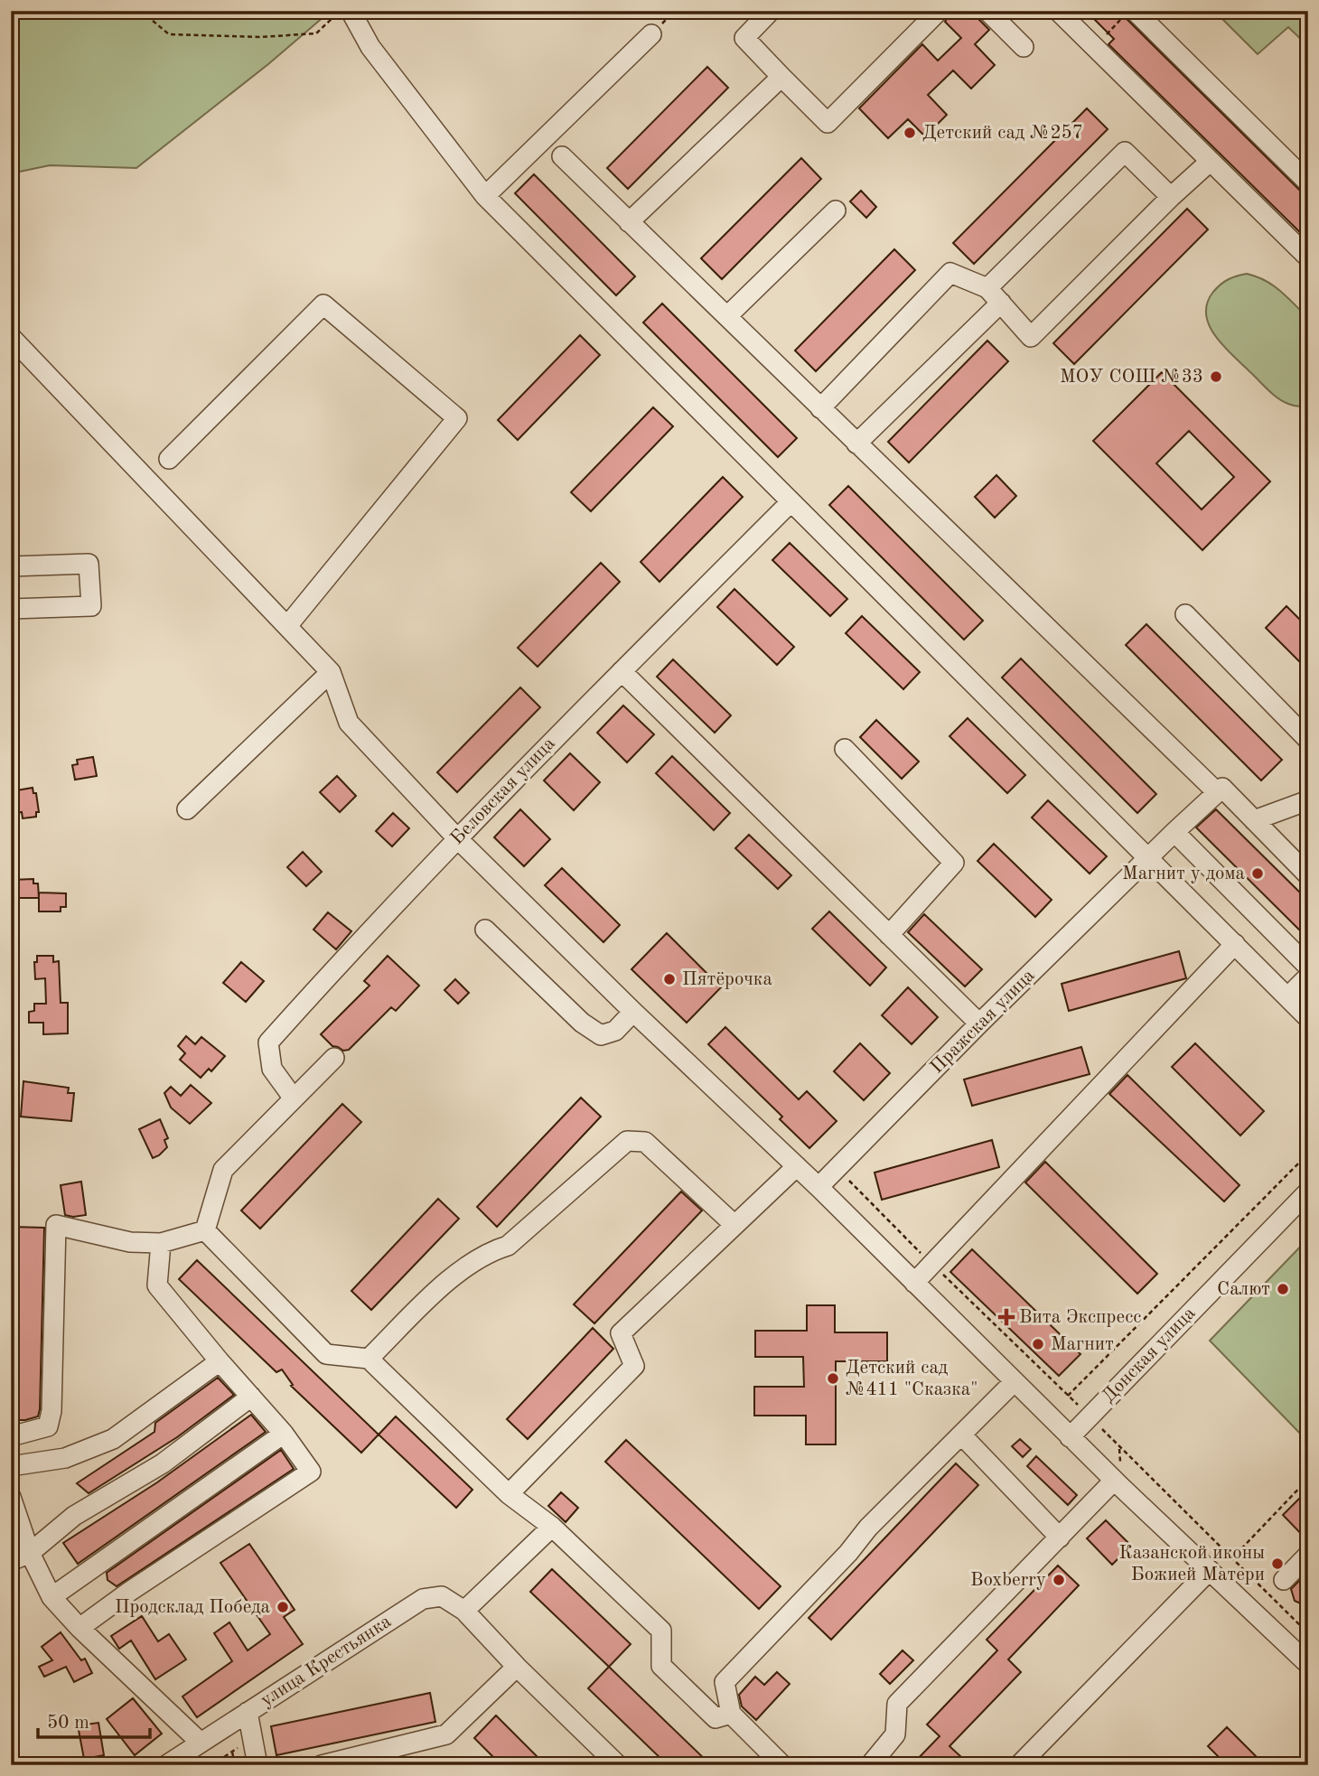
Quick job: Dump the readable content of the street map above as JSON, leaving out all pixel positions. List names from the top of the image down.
{
  "streets": {
    "street": [
      "Беловская улица",
      "Пражская улица",
      "Донская улица",
      "улица Крестьянка"
    ]
  },
  "places": {
    "other": [
      "Детский сад №257",
      "МОУ СОШ №33",
      "Магнит у дома",
      "Пятёрочка",
      "Салют",
      "Магнит",
      "Детский сад №411 \"Сказка\"",
      "Казанской иконы Божией Матери",
      "Boxberry",
      "Продсклад Победа"
    ],
    "health": ["Вита Экспресс"]
  },
  "scale_bar": "50 m"
}
